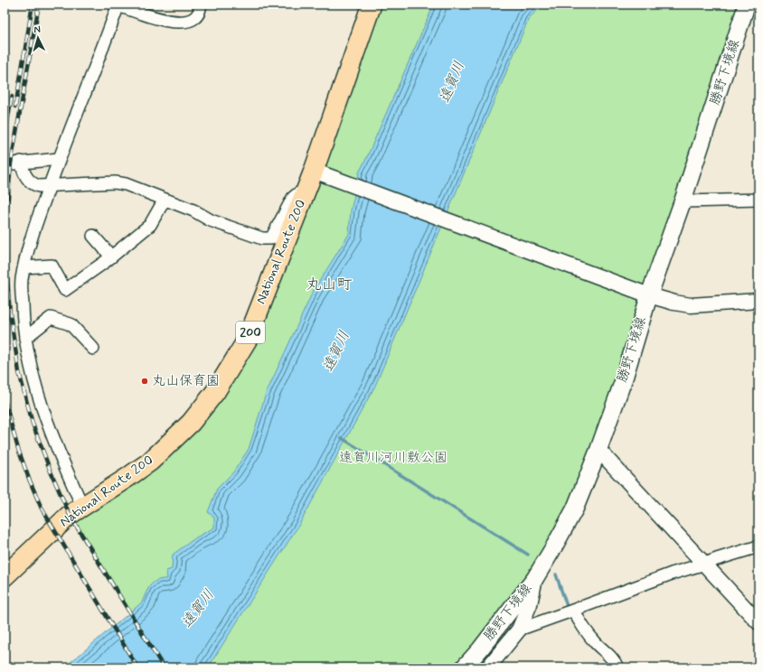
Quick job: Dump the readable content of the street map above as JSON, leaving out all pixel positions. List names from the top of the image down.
{
  "streets": {
    "highway": ["National Route 200", "200"],
    "main road": ["勝野下境線"]
  },
  "districts": ["丸山町"],
  "water": ["遠賀川"],
  "parks": ["遠賀川河川敷公園"],
  "places": ["丸山保育園"],
  "north": "top"
}
